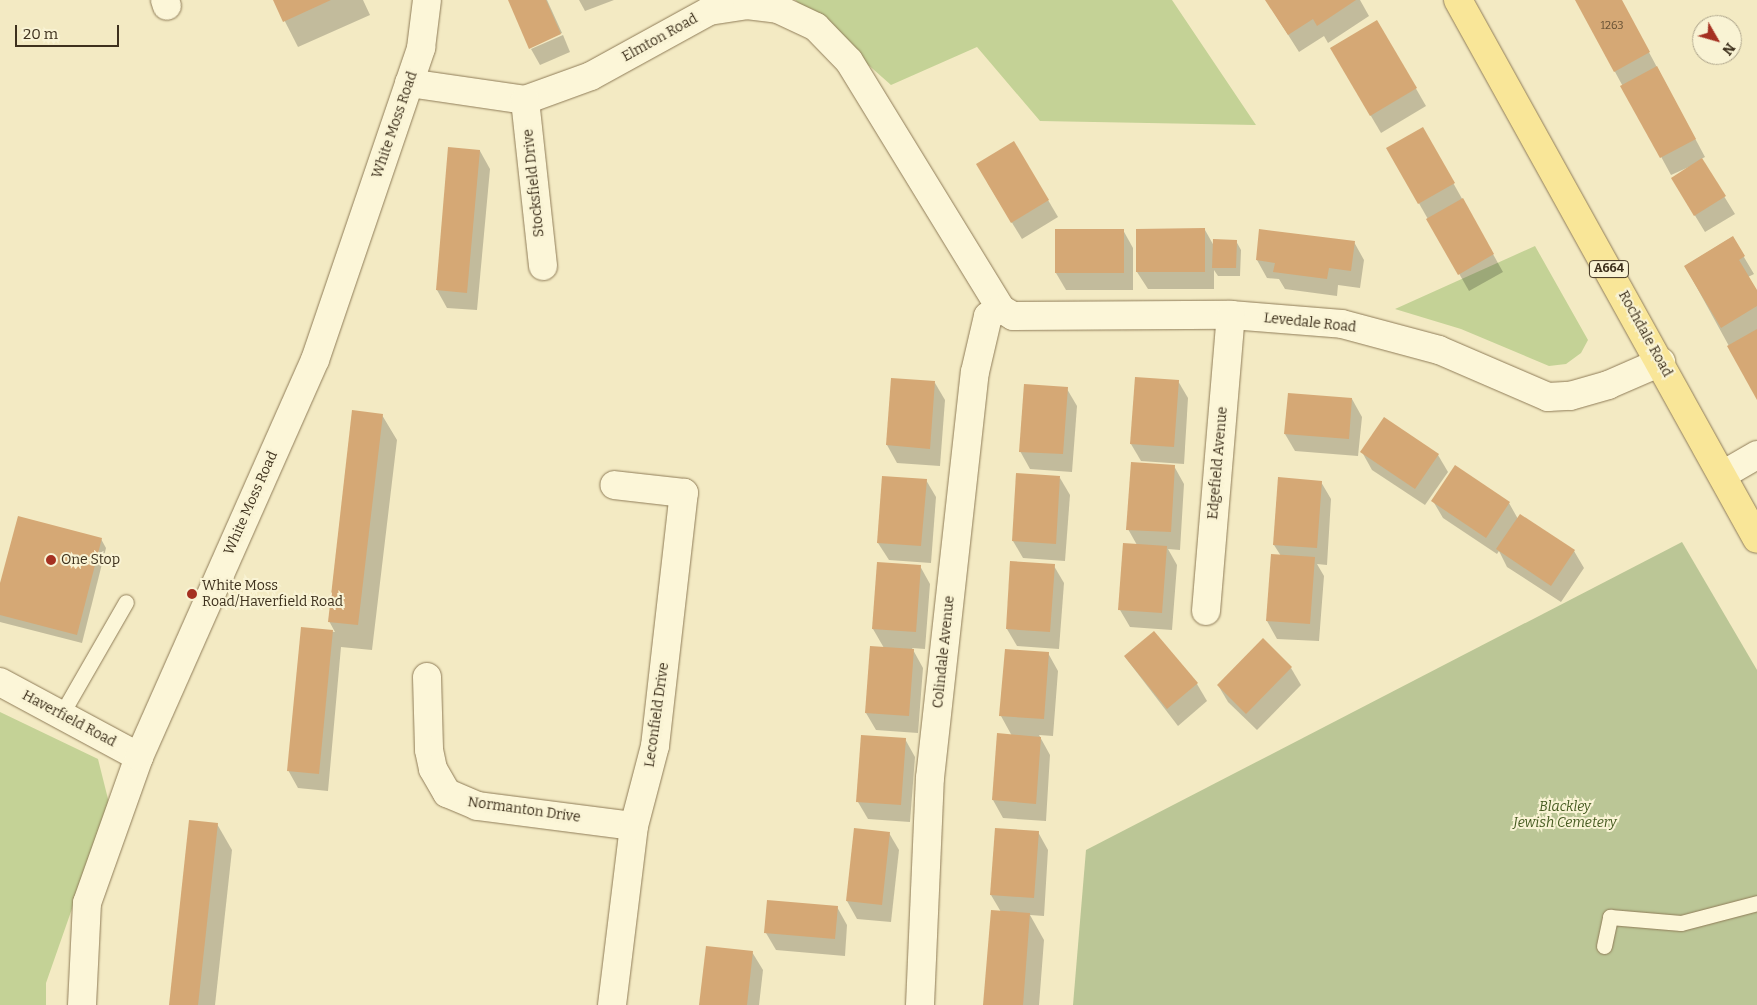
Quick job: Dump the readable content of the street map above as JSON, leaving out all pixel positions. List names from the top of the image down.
{
  "streets": {
    "main road": ["A664", "Rochdale Road"],
    "street": [
      "Elmton Road",
      "White Moss Road",
      "Stocksfield Drive",
      "Levedale Road",
      "Edgefield Avenue",
      "Colindale Avenue",
      "Leconfield Drive",
      "Haverfield Road",
      "Normanton Drive"
    ]
  },
  "crossings": [
    ["Elmton Road", "White Moss Road"],
    ["Elmton Road", "Stocksfield Drive"],
    ["Elmton Road", "Levedale Road"],
    ["Elmton Road", "Colindale Avenue"],
    ["White Moss Road", "Haverfield Road"],
    ["Levedale Road", "Rochdale Road"],
    ["Levedale Road", "Edgefield Avenue"],
    ["Levedale Road", "Colindale Avenue"],
    ["Leconfield Drive", "Normanton Drive"]
  ],
  "parks": ["Blackley Jewish Cemetery"],
  "places": ["One Stop", "White Moss Road/Haverfield Road"],
  "house_numbers": ["1263"],
  "scale_bar": "20 m",
  "north": "bottom right"
}
